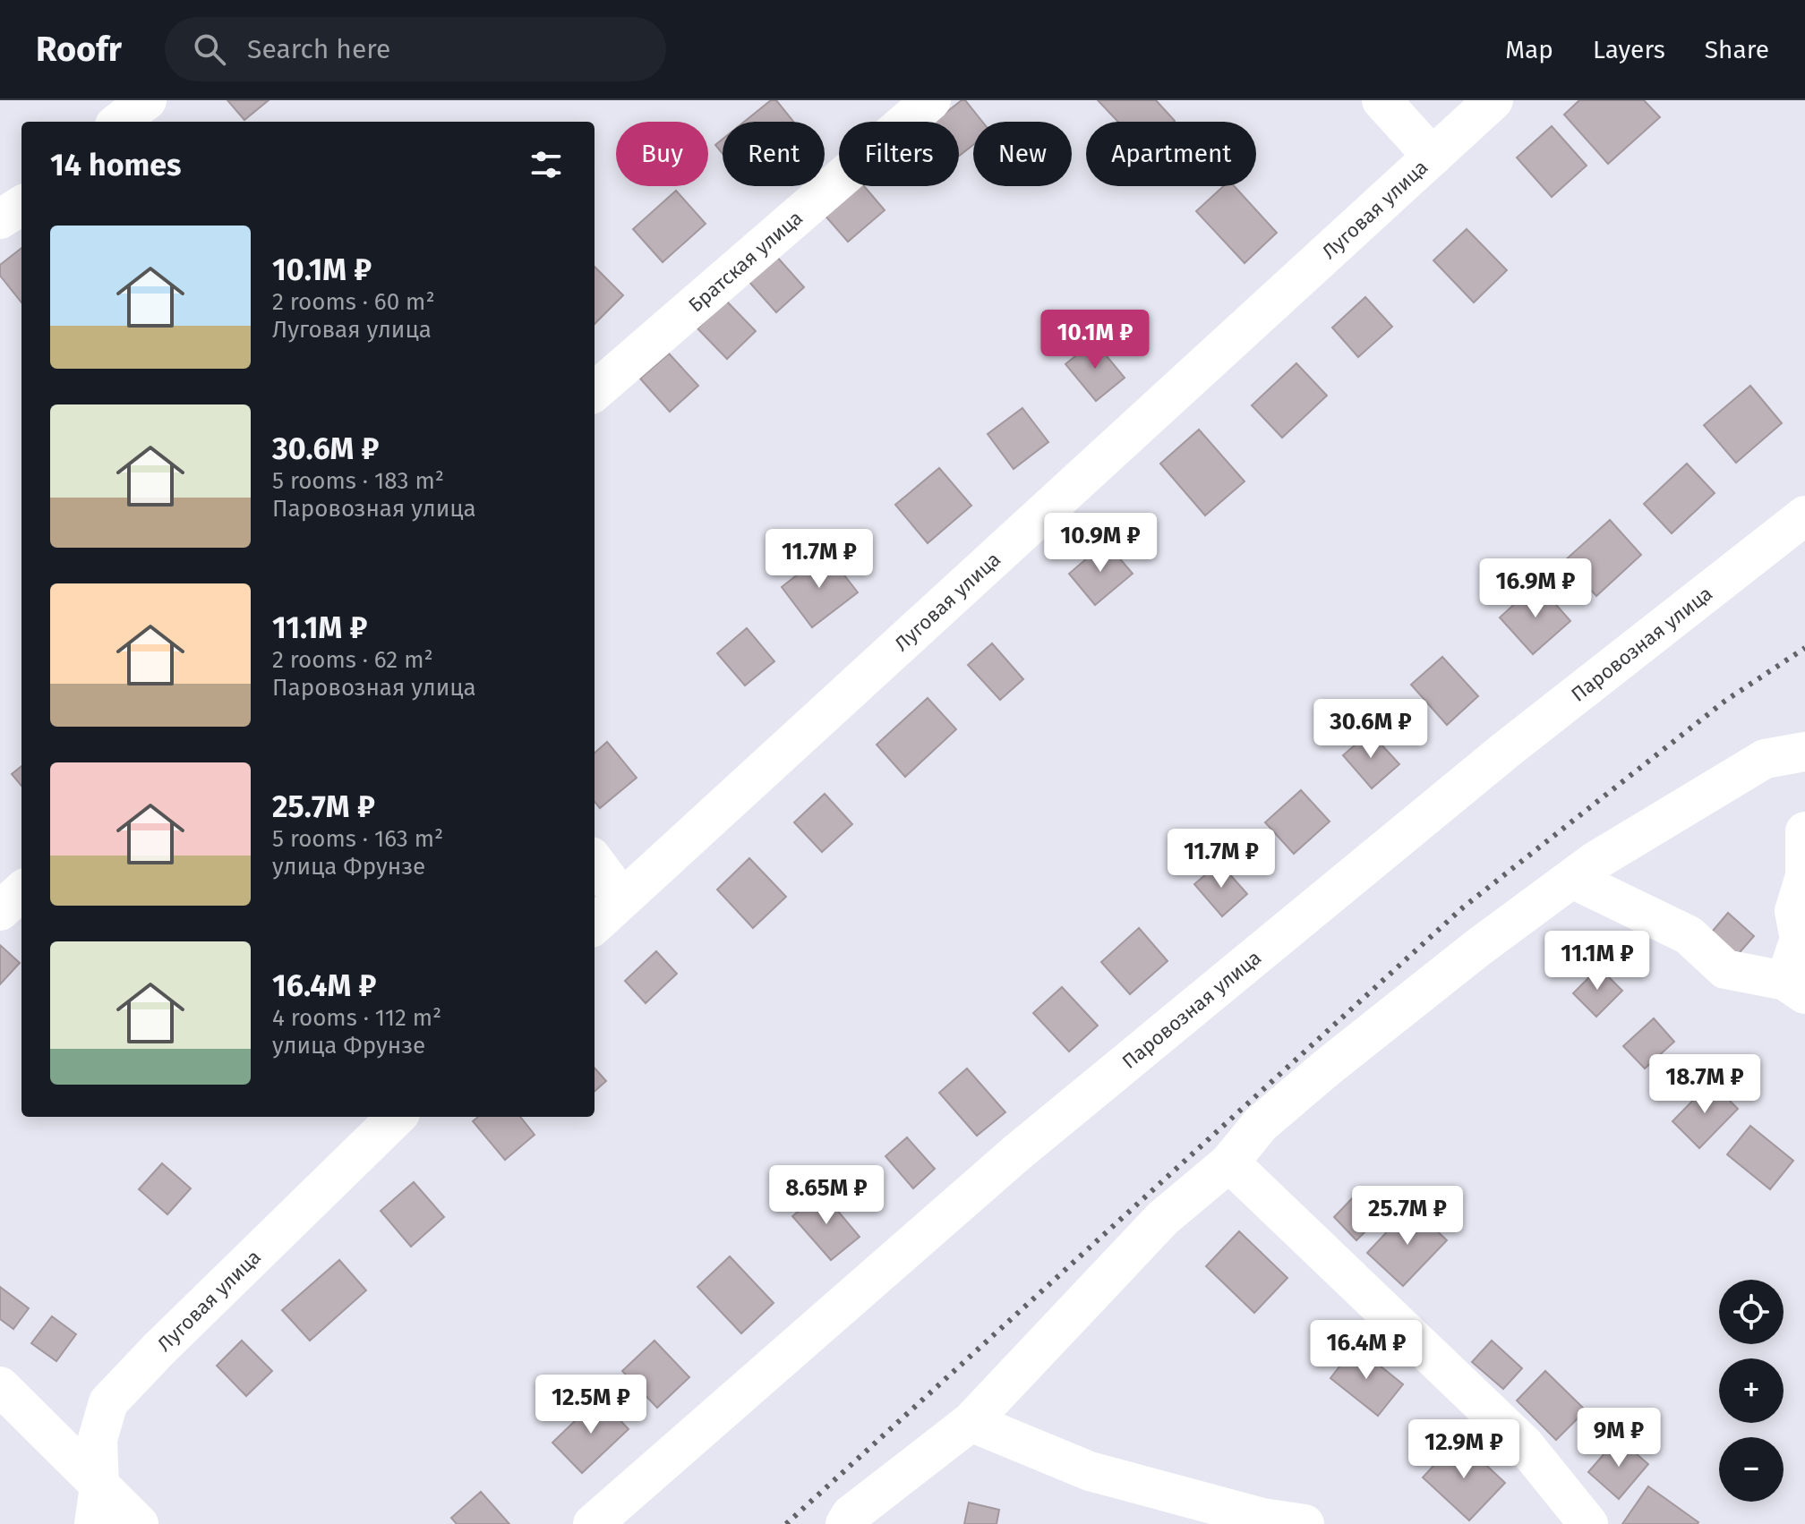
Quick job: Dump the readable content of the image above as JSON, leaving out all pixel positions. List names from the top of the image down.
{
  "streets": {
    "street": ["Луговая улица", "Братская улица", "Паровозная улица"]
  },
  "page": {
    "header": "Roofr",
    "search": "Search here",
    "nav": ["Map", "Layers", "Share"],
    "chip": [
      "Buy",
      "Rent",
      "Filters",
      "New",
      "Apartment"
    ],
    "heading": "14 homes",
    "list": [
      {
        "name": "10.1M ₽",
        "note": "2 rooms · 60 m² · Луговая улица"
      },
      {
        "name": "30.6M ₽",
        "note": "5 rooms · 183 m² · Паровозная улица"
      },
      {
        "name": "11.1M ₽",
        "note": "2 rooms · 62 m² · Паровозная улица"
      },
      {
        "name": "25.7M ₽",
        "note": "5 rooms · 163 m² · улица Фрунзе"
      },
      {
        "name": "16.4M ₽",
        "note": "4 rooms · 112 m² · улица Фрунзе"
      }
    ],
    "price": [
      "10.1M ₽",
      "10.9M ₽",
      "11.7M ₽",
      "16.9M ₽",
      "30.6M ₽",
      "11.7M ₽",
      "11.1M ₽",
      "18.7M ₽",
      "8.65M ₽",
      "25.7M ₽",
      "16.4M ₽",
      "12.5M ₽",
      "9M ₽",
      "12.9M ₽"
    ],
    "map_buttons": ["+", "−"]
  }
}
